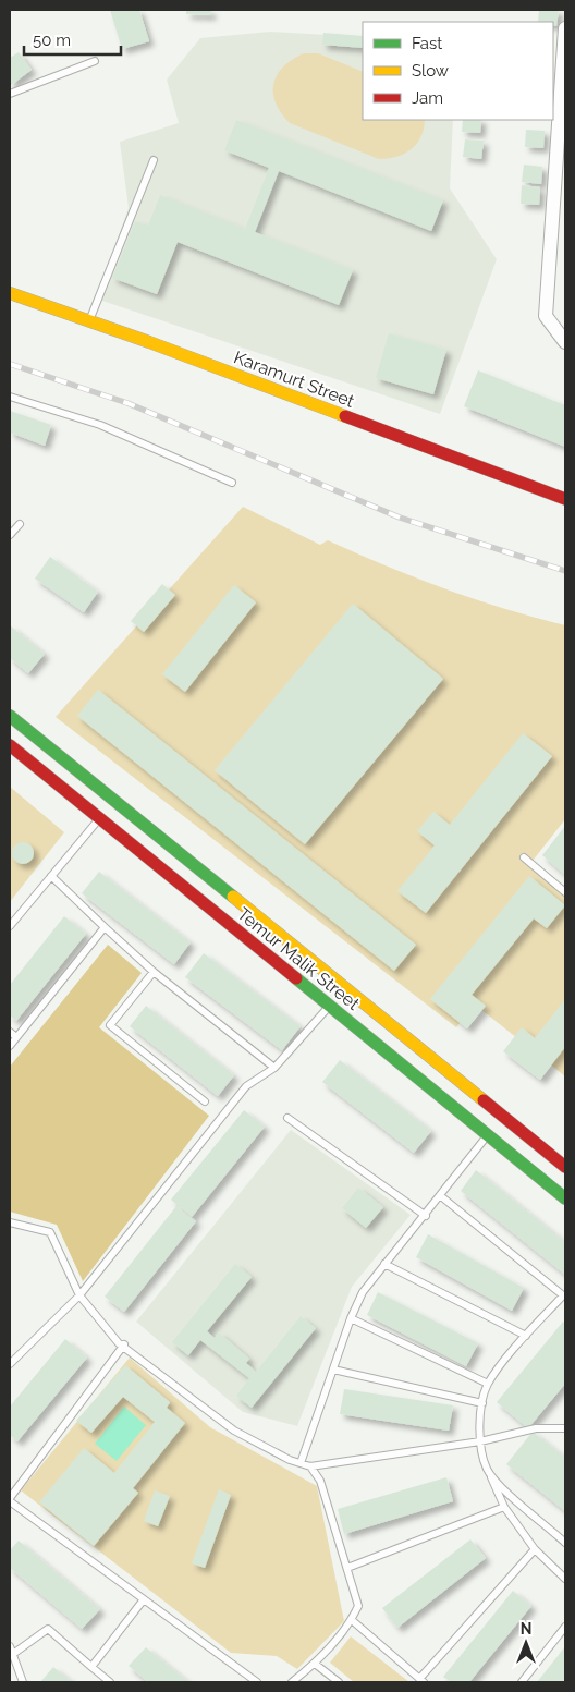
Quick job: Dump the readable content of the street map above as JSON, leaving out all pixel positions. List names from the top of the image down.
{
  "streets": {
    "main road": ["Karamurt Street", "Temur Malik Street"]
  },
  "legend": ["Fast", "Slow", "Jam"],
  "scale_bar": "50 m",
  "north": "top"
}
